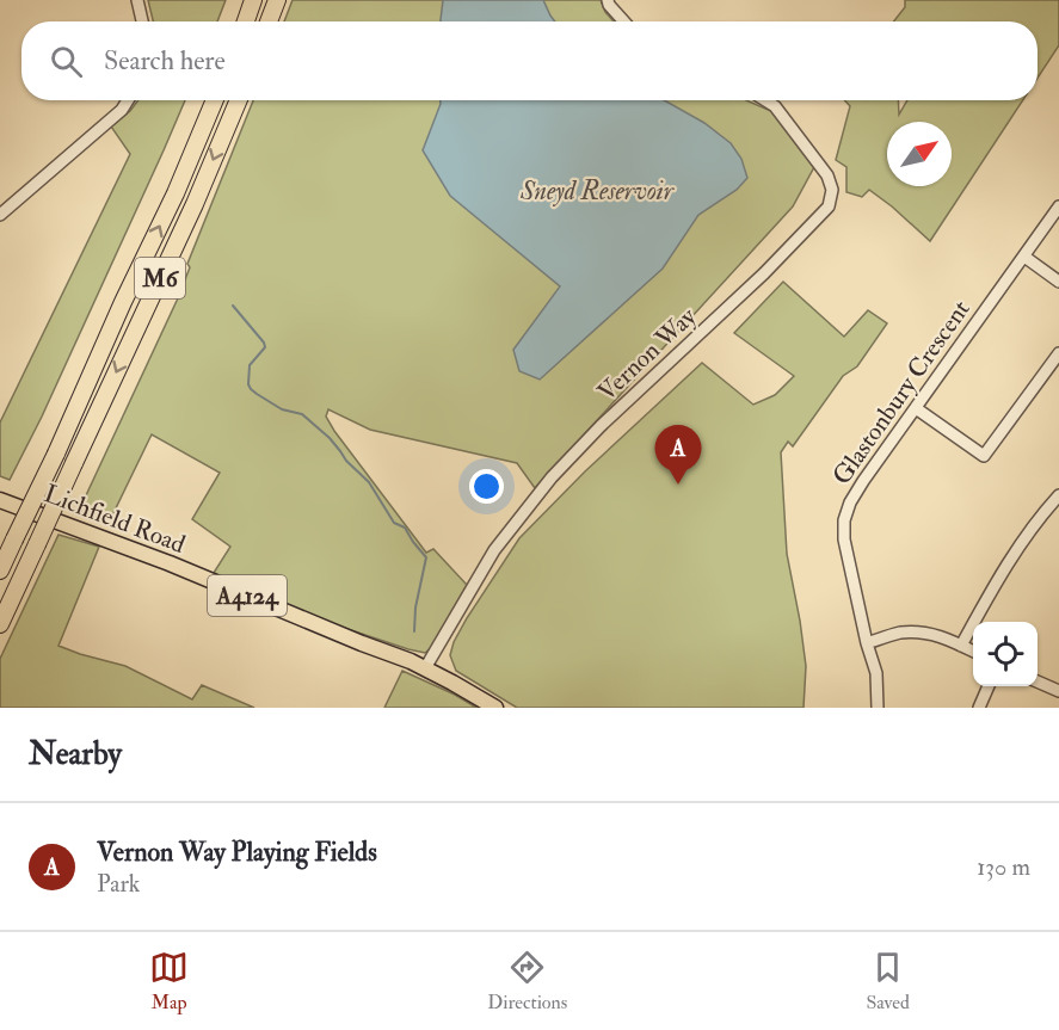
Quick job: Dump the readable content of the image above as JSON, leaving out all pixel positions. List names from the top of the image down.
{
  "streets": {
    "highway": ["M6"],
    "main road": ["Lichfield Road", "A4124"],
    "street": ["Vernon Way", "Glastonbury Crescent"]
  },
  "crossings": [
    ["Vernon Way", "Lichfield Road"],
    ["Vernon Way", "A4124"],
    ["Lichfield Road", "A4124"]
  ],
  "water": ["Sneyd Reservoir"],
  "north": "top right",
  "page": {
    "search": "Search here",
    "pins": "A",
    "heading": "Nearby",
    "list": [
      {
        "mark": "A",
        "name": "Vernon Way Playing Fields",
        "note": "Park",
        "value": "130 m"
      }
    ],
    "nav": ["Map", "Directions", "Saved"]
  }
}
